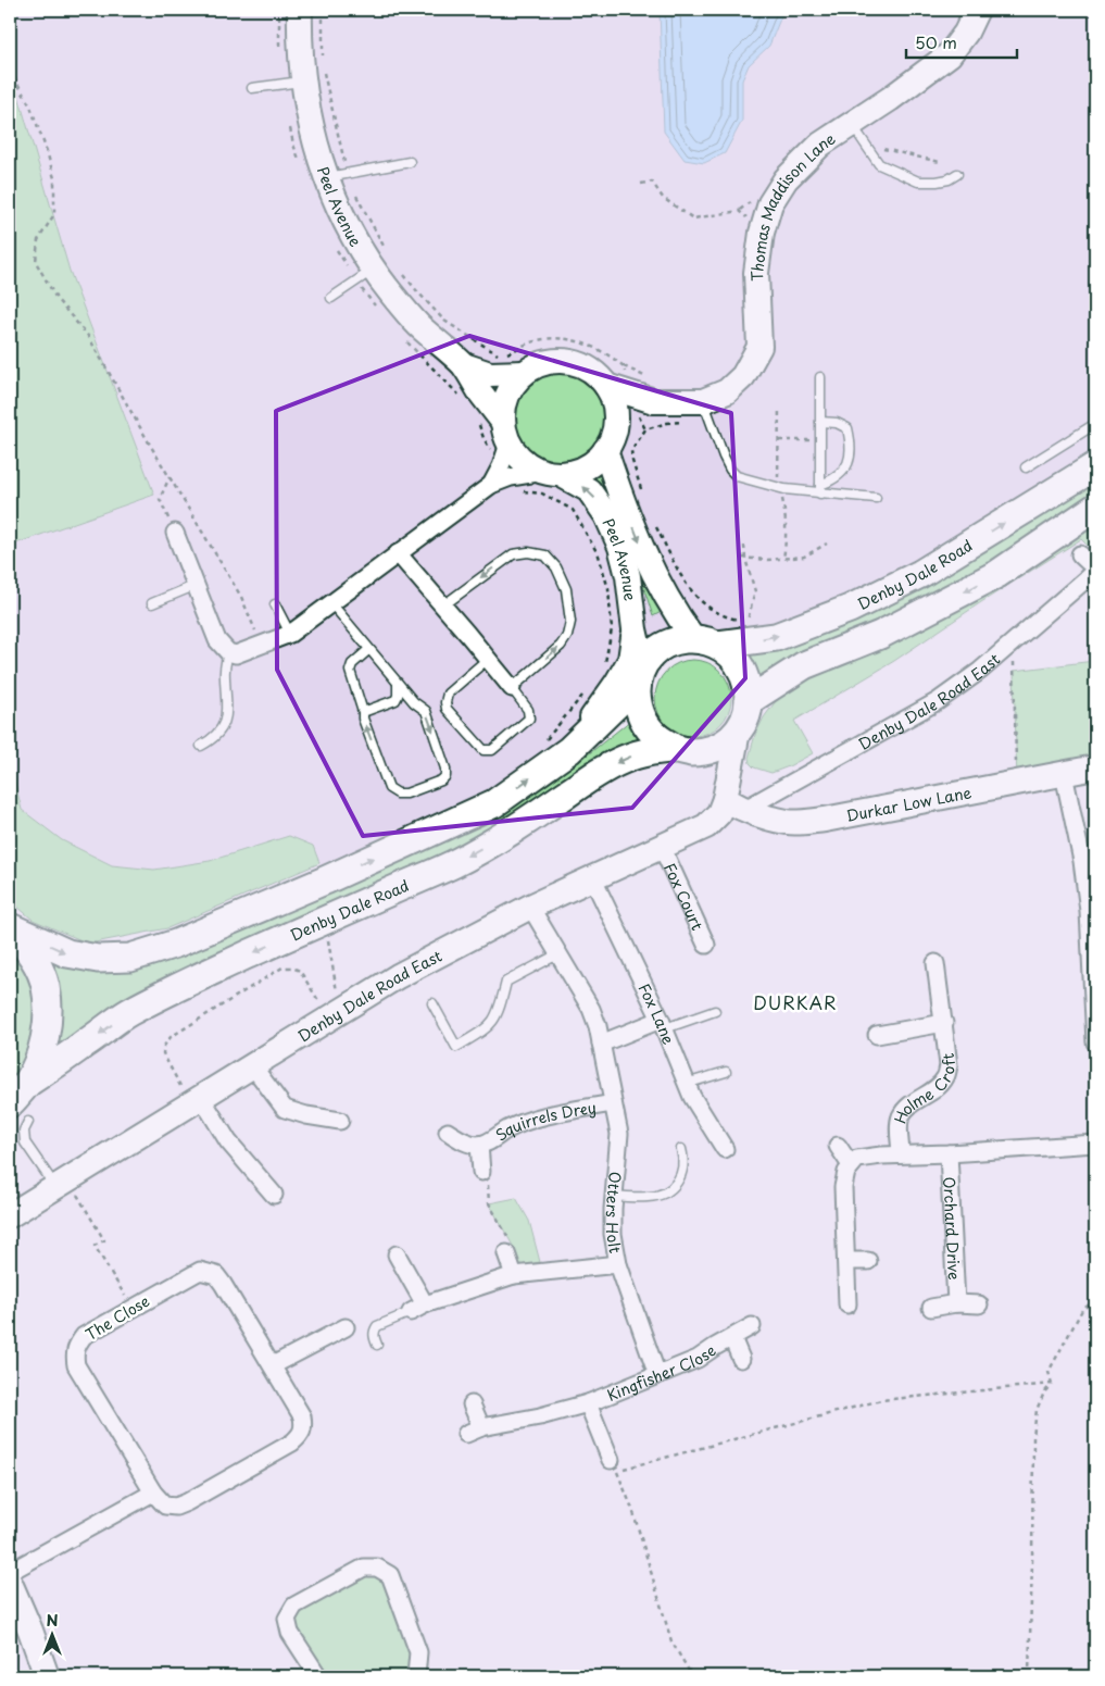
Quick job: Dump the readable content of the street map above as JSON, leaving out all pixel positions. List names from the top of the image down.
{
  "streets": {
    "main road": ["Denby Dale Road"],
    "street": [
      "Peel Avenue",
      "Thomas Maddison Lane",
      "Denby Dale Road East",
      "Durkar Low Lane",
      "Fox Court",
      "Fox Lane",
      "Holme Croft",
      "Squirrels Drey",
      "Otters Holt",
      "Orchard Drive",
      "The Close",
      "Kingfisher Close"
    ]
  },
  "crossings": [
    ["Peel Avenue", "Thomas Maddison Lane"],
    ["Peel Avenue", "Denby Dale Road"],
    ["Peel Avenue", "Denby Dale Road East"],
    ["Denby Dale Road", "Denby Dale Road East"],
    ["Denby Dale Road East", "Durkar Low Lane"],
    ["Denby Dale Road East", "Fox Court"],
    ["Denby Dale Road East", "Fox Lane"],
    ["Denby Dale Road East", "Otters Holt"],
    ["Holme Croft", "Orchard Drive"],
    ["Squirrels Drey", "Otters Holt"],
    ["Otters Holt", "Kingfisher Close"]
  ],
  "districts": ["DURKAR"],
  "scale_bar": "50 m",
  "north": "top"
}
